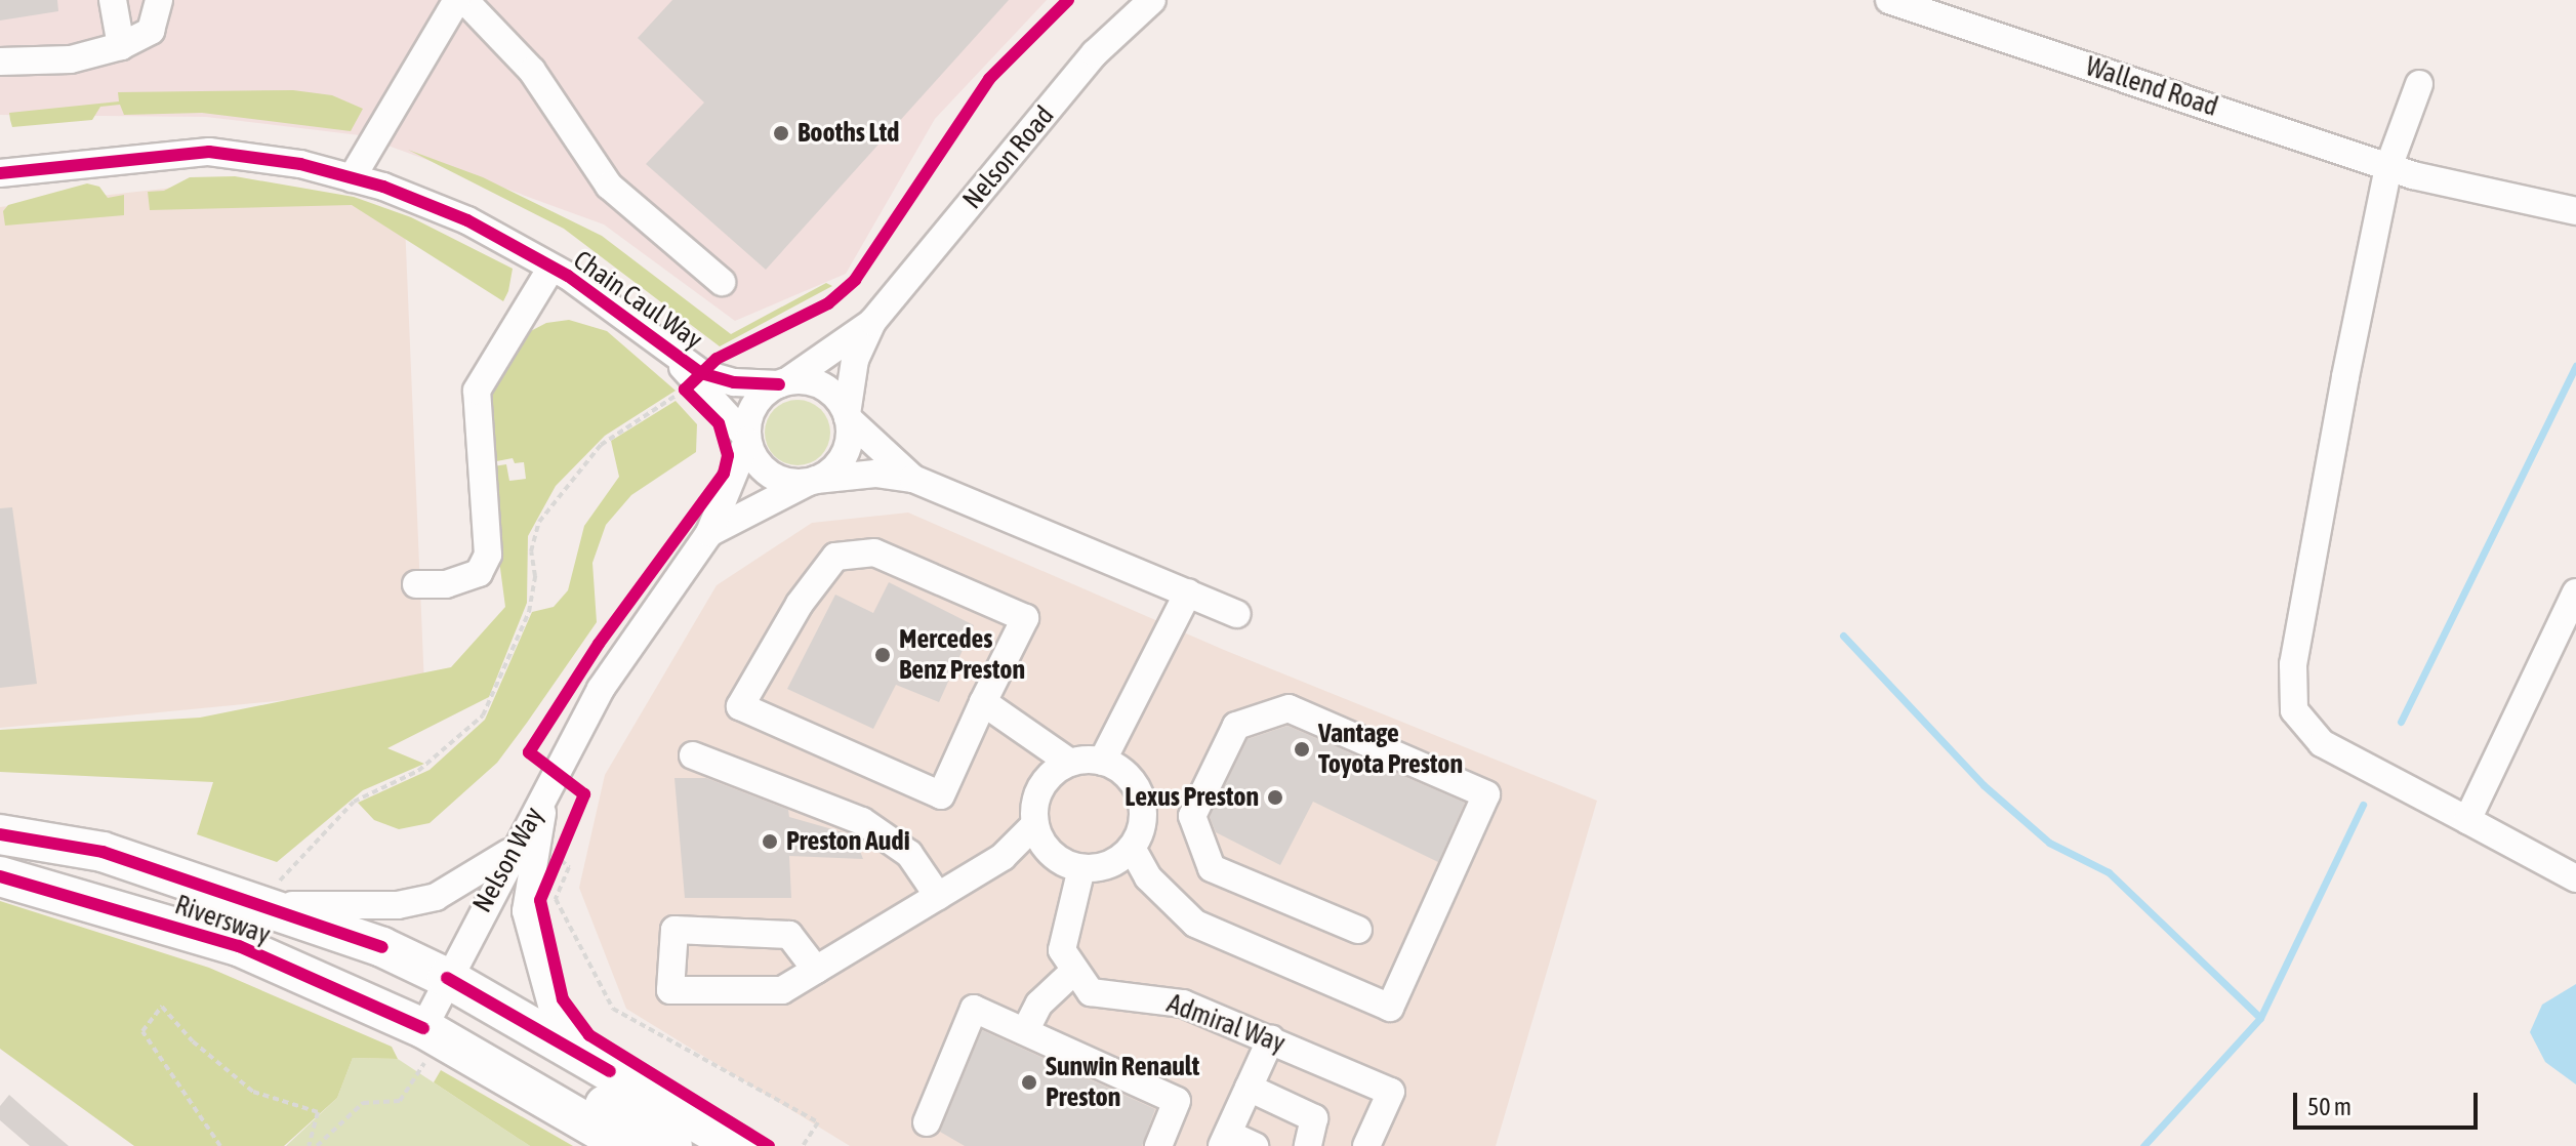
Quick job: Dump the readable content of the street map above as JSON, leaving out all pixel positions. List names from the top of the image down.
{
  "streets": {
    "highway": ["Riversway"],
    "street": [
      "Wallend Road",
      "Nelson Road",
      "Chain Caul Way",
      "Nelson Way",
      "Admiral Way"
    ]
  },
  "crossings": [
    ["Nelson Road", "Chain Caul Way"],
    ["Nelson Road", "Nelson Way"],
    ["Chain Caul Way", "Nelson Way"],
    ["Nelson Way", "Riversway"]
  ],
  "places": [
    "Booths Ltd",
    "Mercedes Benz Preston",
    "Vantage Toyota Preston",
    "Lexus Preston",
    "Preston Audi",
    "Sunwin Renault Preston"
  ],
  "scale_bar": "50 m"
}
